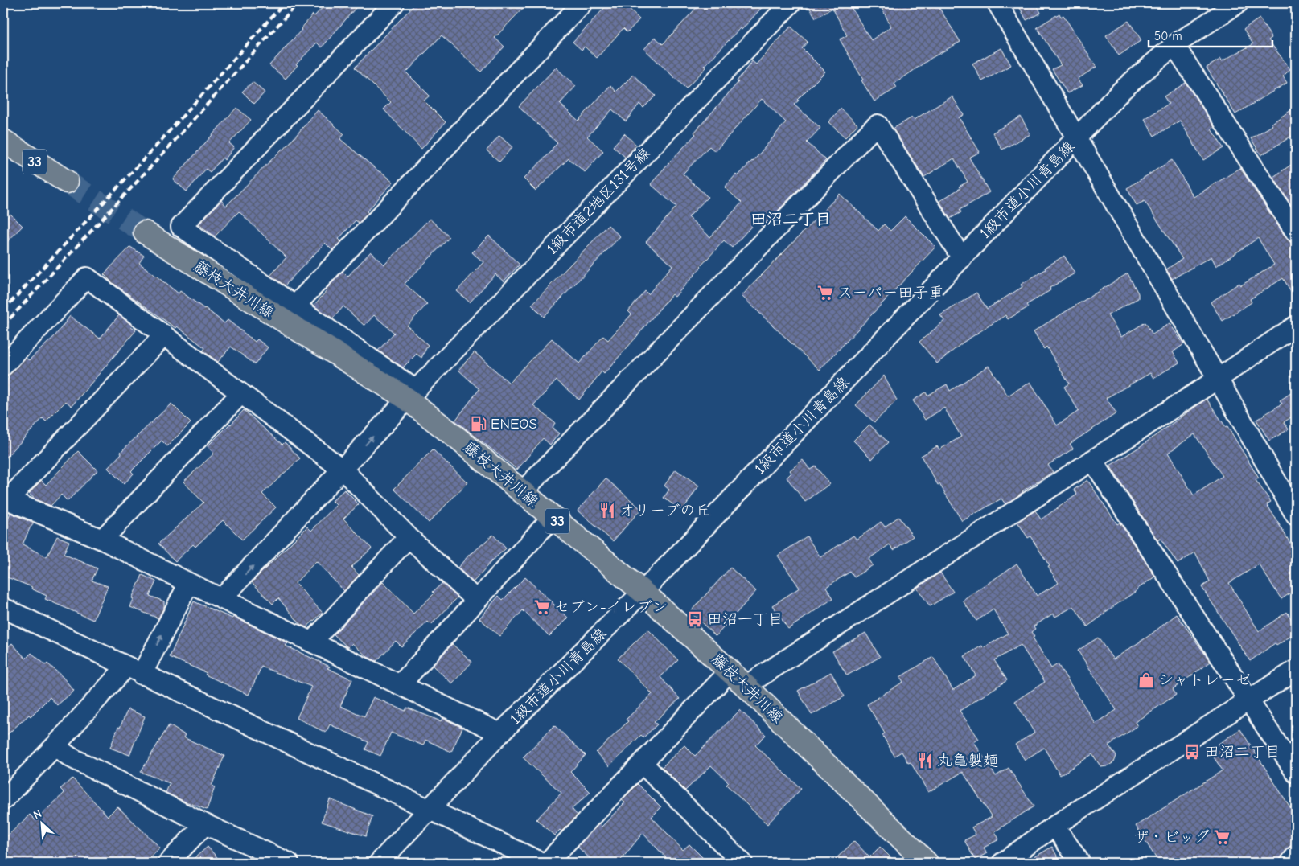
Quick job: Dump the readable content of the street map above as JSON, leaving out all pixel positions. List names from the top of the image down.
{
  "streets": {
    "main road": ["33", "藤枝大井川線"],
    "street": ["1級市道小川青島線", "1級市道2地区131号線"]
  },
  "crossings": [
    ["1級市道小川青島線", "藤枝大井川線"],
    ["1級市道2地区131号線", "藤枝大井川線"]
  ],
  "districts": ["田沼二丁目"],
  "places": {
    "supermarket": ["スーパー田子重", "セブン-イレブン", "ザ・ビッグ"],
    "fuel station": ["ENEOS"],
    "restaurant": ["オリーブの丘", "丸亀製麺"],
    "bus stop": ["田沼一丁目", "田沼二丁目"],
    "shop": ["シャトレーゼ"]
  },
  "scale_bar": "50 m",
  "north": "top left"
}
